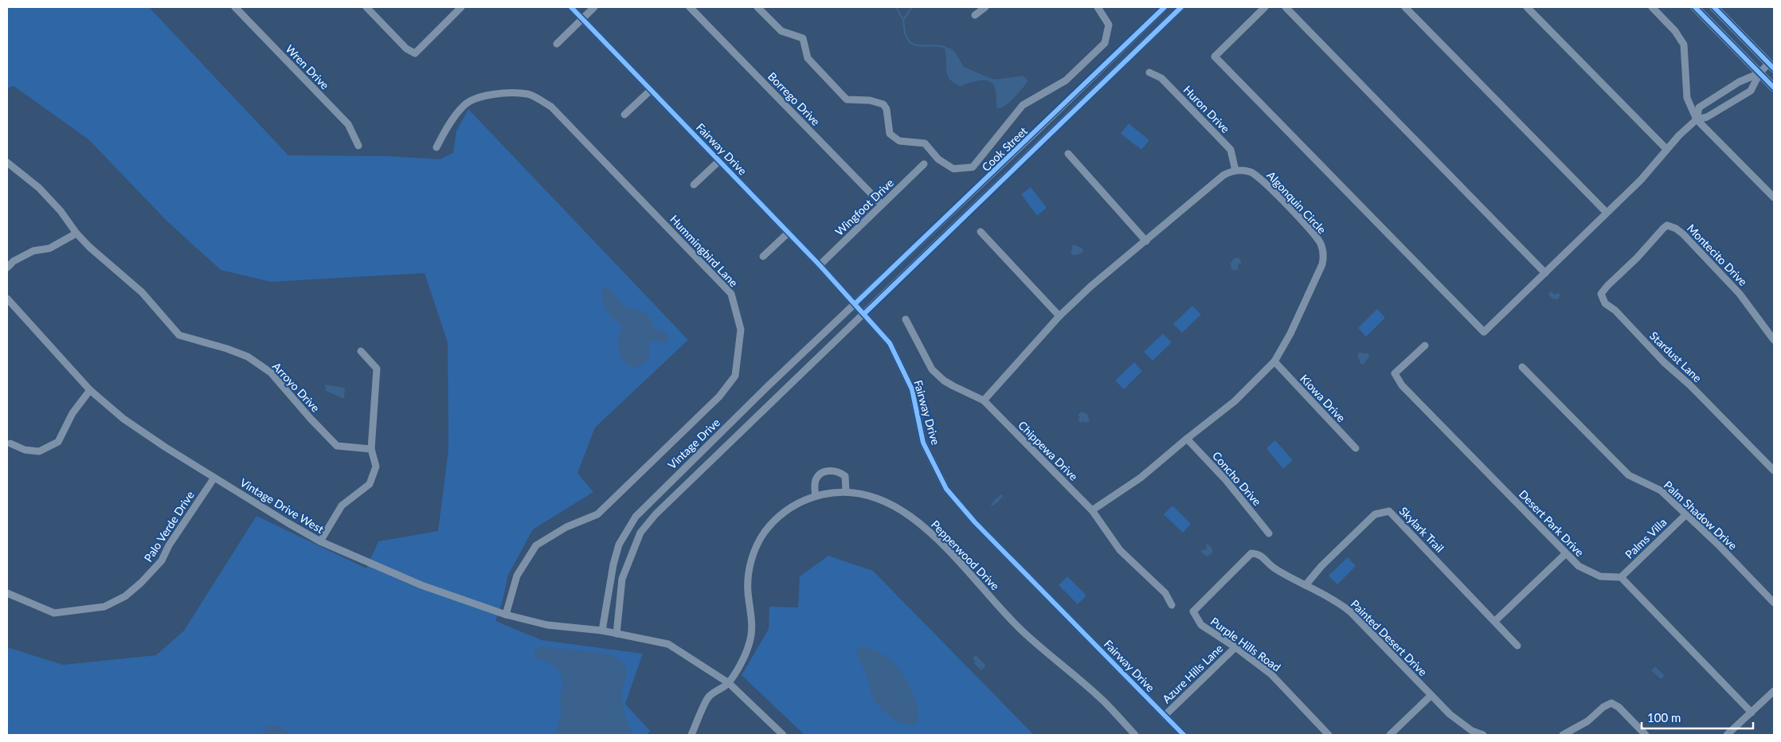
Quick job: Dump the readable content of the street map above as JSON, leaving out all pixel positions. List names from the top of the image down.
{
  "streets": {
    "street": [
      "Wren Drive",
      "Borrego Drive",
      "Huron Drive",
      "Fairway Drive",
      "Cook Street",
      "Algonquin Circle",
      "Wingfoot Drive",
      "Hummingbird Lane",
      "Montecito Drive",
      "Stardust Lane",
      "Arroyo Drive",
      "Kiowa Drive",
      "Vintage Drive",
      "Chippewa Drive",
      "Concho Drive",
      "Vintage Drive West",
      "Palm Shadow Drive",
      "Desert Park Drive",
      "Palo Verde Drive",
      "Skylark Trail",
      "Palms Villa",
      "Pepperwood Drive",
      "Painted Desert Drive",
      "Purple Hills Road",
      "Azure Hills Lane"
    ]
  },
  "crossings": [
    ["Borrego Drive", "Wingfoot Drive"],
    ["Huron Drive", "Algonquin Circle"],
    ["Fairway Drive", "Cook Street"],
    ["Fairway Drive", "Wingfoot Drive"],
    ["Fairway Drive", "Vintage Drive"],
    ["Fairway Drive", "Azure Hills Lane"],
    ["Cook Street", "Vintage Drive"],
    ["Algonquin Circle", "Kiowa Drive"],
    ["Algonquin Circle", "Chippewa Drive"],
    ["Algonquin Circle", "Concho Drive"],
    ["Hummingbird Lane", "Vintage Drive West"],
    ["Montecito Drive", "Stardust Lane"],
    ["Vintage Drive", "Vintage Drive West"],
    ["Vintage Drive West", "Palo Verde Drive"],
    ["Vintage Drive West", "Pepperwood Drive"],
    ["Palm Shadow Drive", "Palms Villa"],
    ["Desert Park Drive", "Palms Villa"],
    ["Skylark Trail", "Painted Desert Drive"],
    ["Painted Desert Drive", "Purple Hills Road"],
    ["Purple Hills Road", "Azure Hills Lane"]
  ],
  "scale_bar": "100 m"
}
